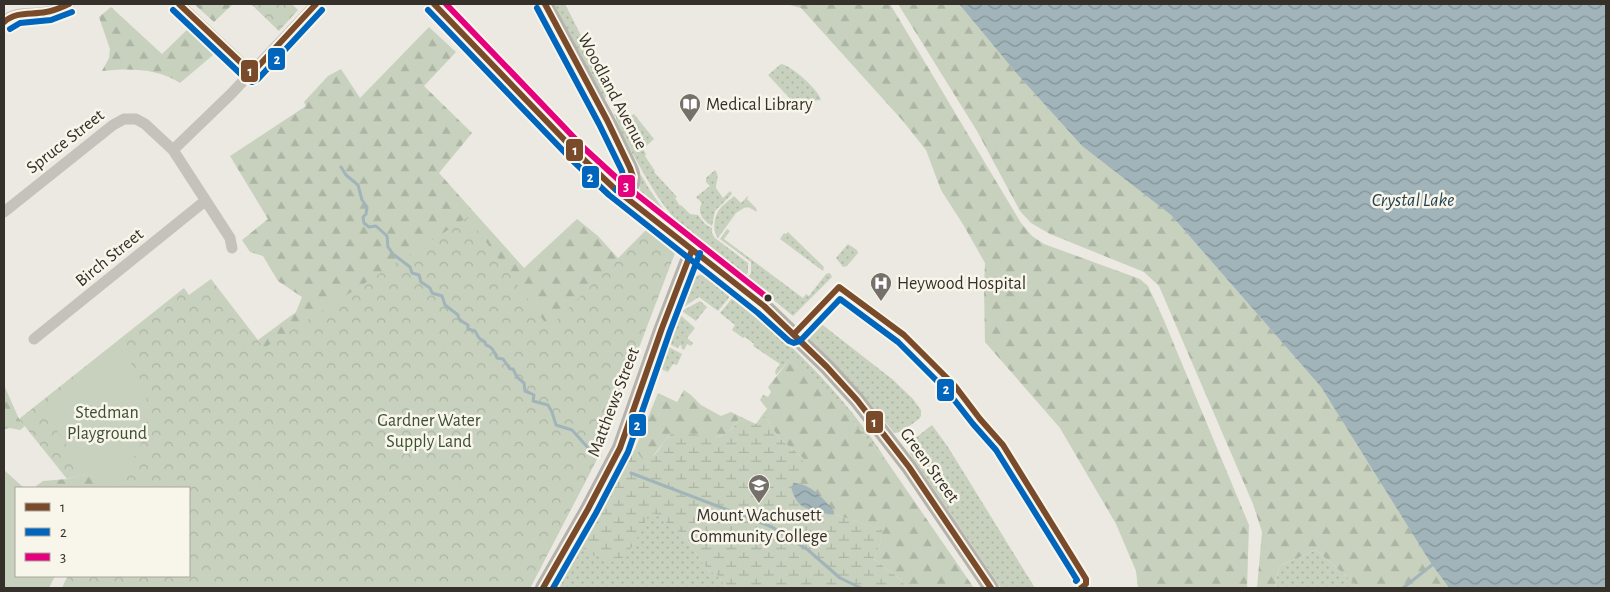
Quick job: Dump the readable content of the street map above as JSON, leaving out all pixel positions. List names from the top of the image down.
{
  "streets": {
    "street": [
      "Woodland Avenue",
      "Spruce Street",
      "Birch Street",
      "Matthews Street",
      "Green Street"
    ]
  },
  "crossings": [
    ["Woodland Avenue", "Green Street"],
    ["Spruce Street", "Birch Street"],
    ["Matthews Street", "Green Street"]
  ],
  "water": ["Crystal Lake"],
  "parks": ["Stedman Playground", "Gardner Water Supply Land"],
  "places": {
    "library": ["Medical Library"],
    "hospital": ["Heywood Hospital"],
    "school or university": ["Mount Wachusett Community College"]
  },
  "lines": ["transit line 1", "transit line 3", "transit line 2"],
  "legend": ["1", "2", "3"]
}
